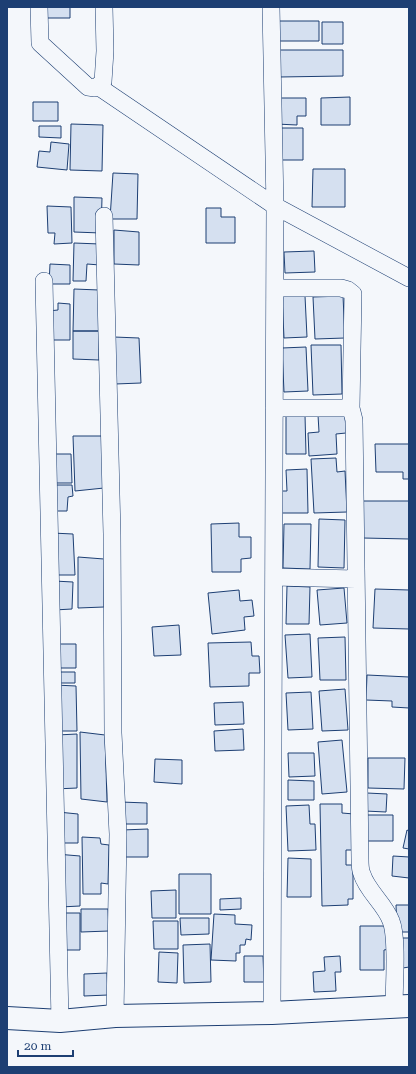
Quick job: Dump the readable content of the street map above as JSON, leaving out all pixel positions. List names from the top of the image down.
{
  "scale_bar": "20 m"
}
